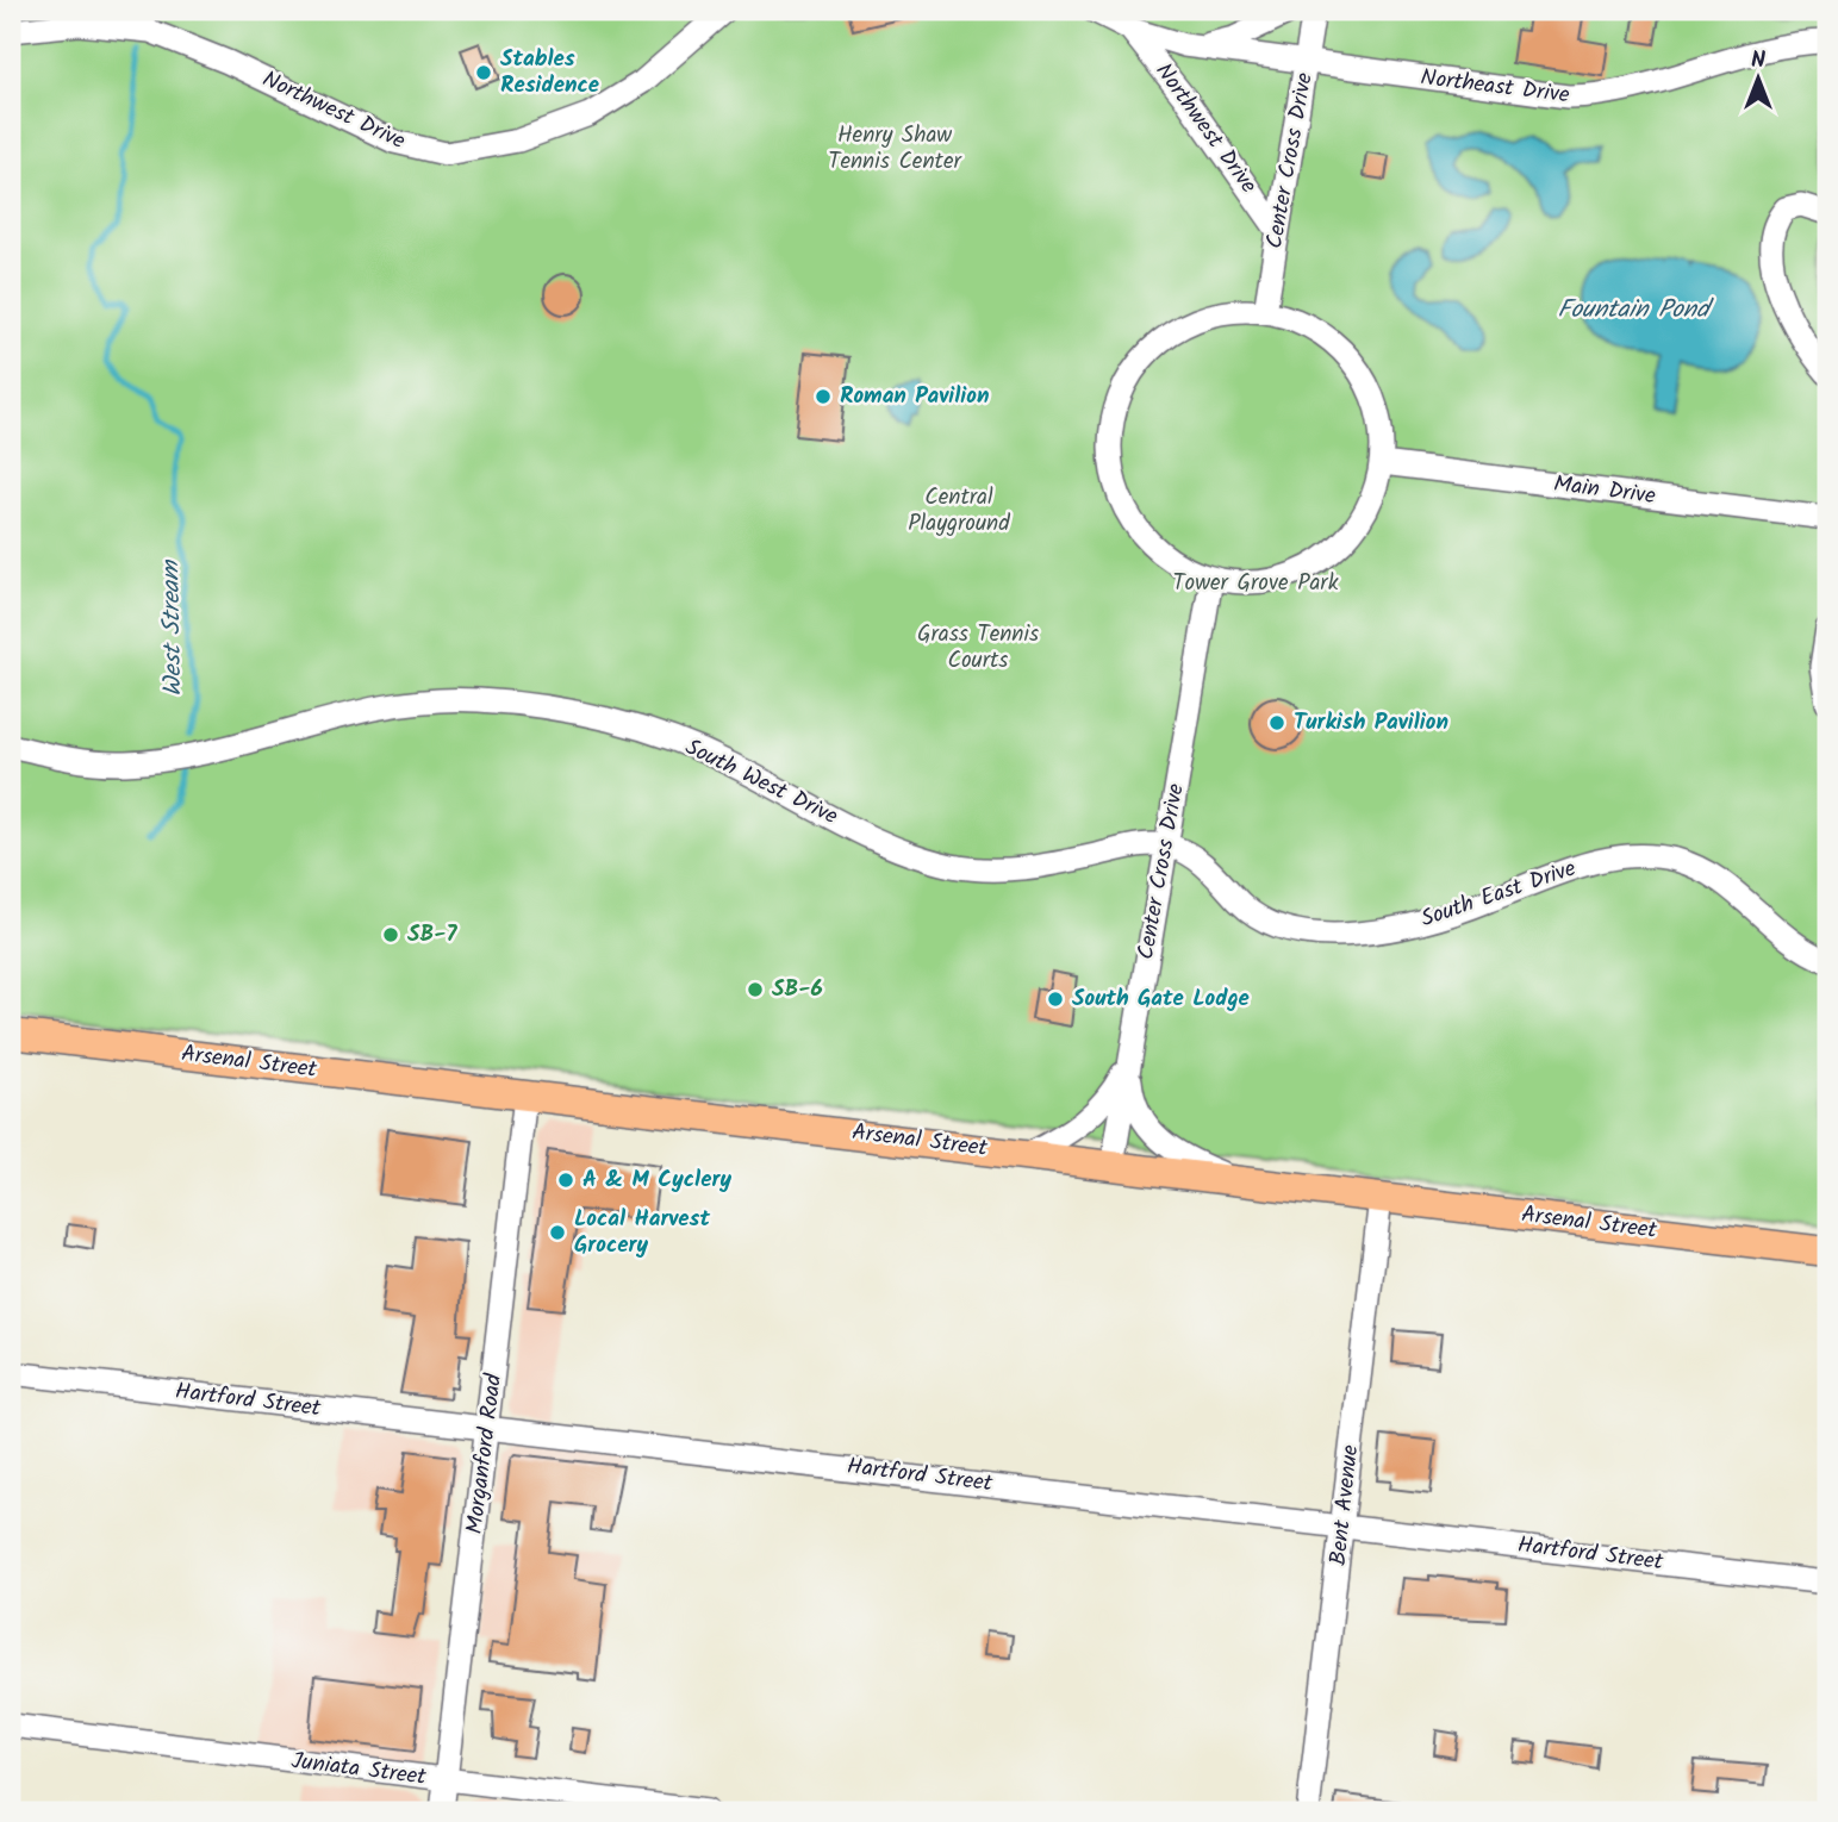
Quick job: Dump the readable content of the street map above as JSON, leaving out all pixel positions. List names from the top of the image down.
{
  "streets": {
    "main road": ["Arsenal Street"],
    "street": [
      "Northeast Drive",
      "Northwest Drive",
      "Center Cross Drive",
      "Main Drive",
      "South West Drive",
      "South East Drive",
      "Hartford Street",
      "Morganford Road",
      "Bent Avenue",
      "Juniata Street"
    ]
  },
  "crossings": [
    ["Northeast Drive", "Northwest Drive"],
    ["Northeast Drive", "Center Cross Drive"],
    ["Northwest Drive", "Center Cross Drive"],
    ["Center Cross Drive", "Main Drive"],
    ["Center Cross Drive", "South West Drive"],
    ["Center Cross Drive", "South East Drive"],
    ["Center Cross Drive", "Arsenal Street"],
    ["South West Drive", "South East Drive"],
    ["Arsenal Street", "Morganford Road"],
    ["Arsenal Street", "Bent Avenue"],
    ["Hartford Street", "Morganford Road"],
    ["Hartford Street", "Bent Avenue"],
    ["Morganford Road", "Juniata Street"]
  ],
  "water": ["Fountain Pond", "West Stream"],
  "parks": [
    "Henry Shaw Tennis Center",
    "Central Playground",
    "Tower Grove Park",
    "Grass Tennis Courts"
  ],
  "places": [
    "Stables Residence",
    "Roman Pavilion",
    "Turkish Pavilion",
    "SB-7",
    "SB-6",
    "South Gate Lodge",
    "A & M Cyclery",
    "Local Harvest Grocery"
  ],
  "north": "top"
}
